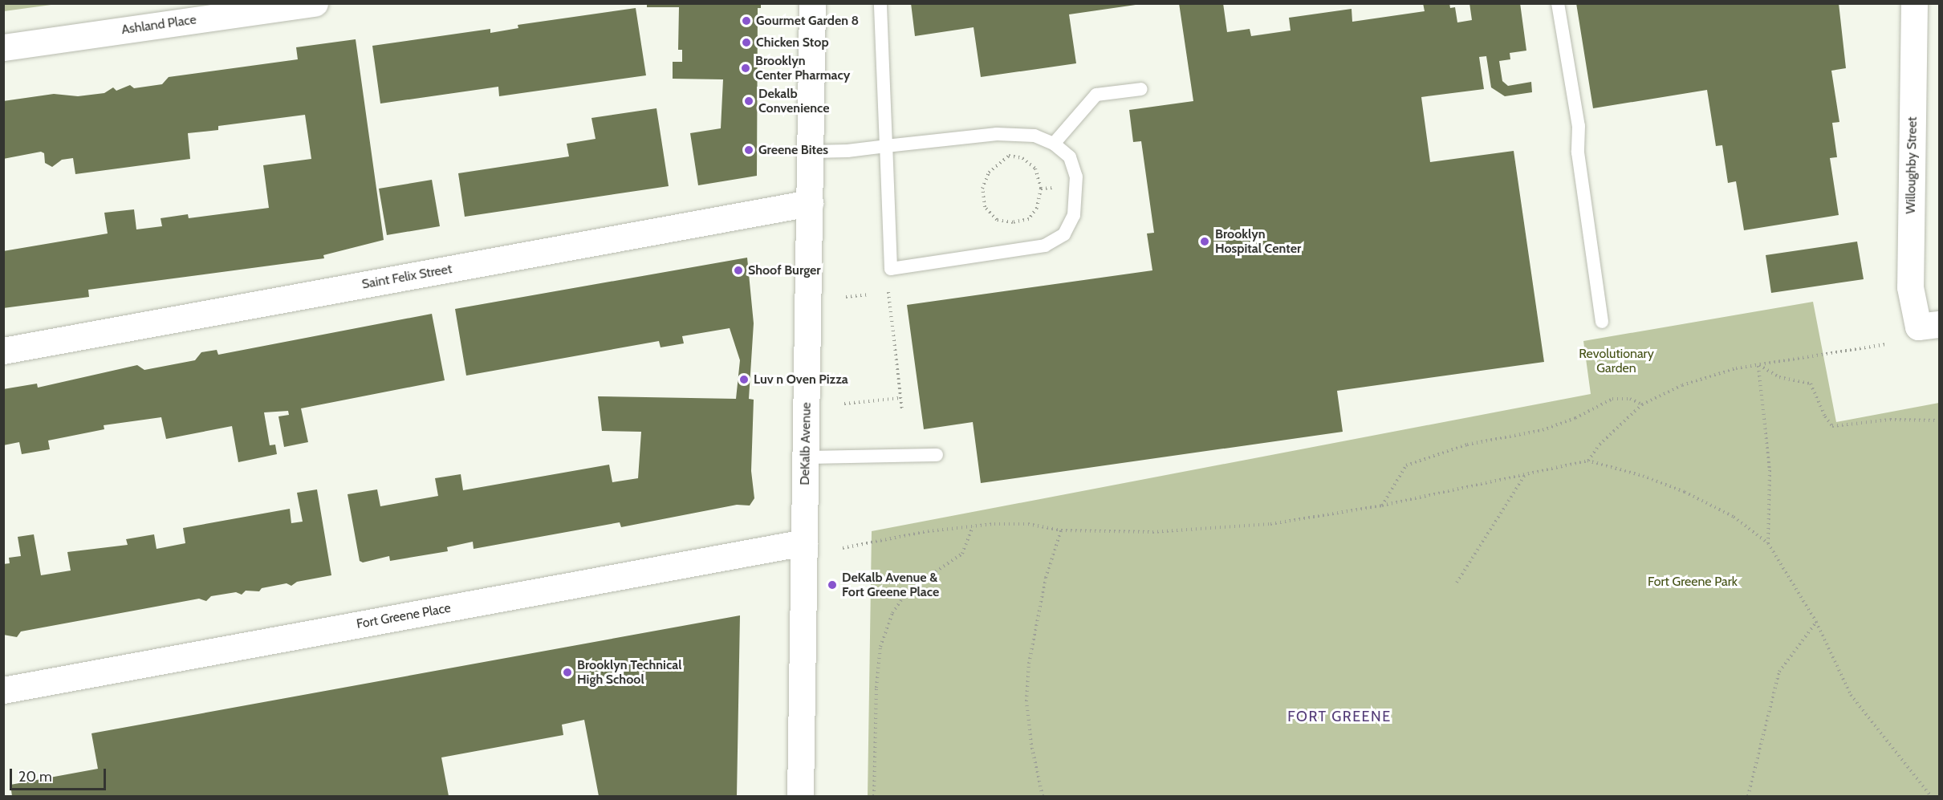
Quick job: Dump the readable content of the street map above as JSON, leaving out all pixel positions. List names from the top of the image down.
{
  "streets": {
    "street": [
      "Ashland Place",
      "Willoughby Street",
      "Saint Felix Street",
      "DeKalb Avenue",
      "Fort Greene Place"
    ]
  },
  "crossings": [
    ["Saint Felix Street", "DeKalb Avenue"],
    ["DeKalb Avenue", "Fort Greene Place"]
  ],
  "districts": ["FORT GREENE"],
  "parks": ["Revolutionary Garden", "Fort Greene Park"],
  "places": [
    "Gourmet Garden 8",
    "Chicken Stop",
    "Brooklyn Center Pharmacy",
    "Dekalb Convenience",
    "Greene Bites",
    "Brooklyn Hospital Center",
    "Shoof Burger",
    "Luv n Oven Pizza",
    "DeKalb Avenue & Fort Greene Place",
    "Brooklyn Technical High School"
  ],
  "scale_bar": "20 m"
}
